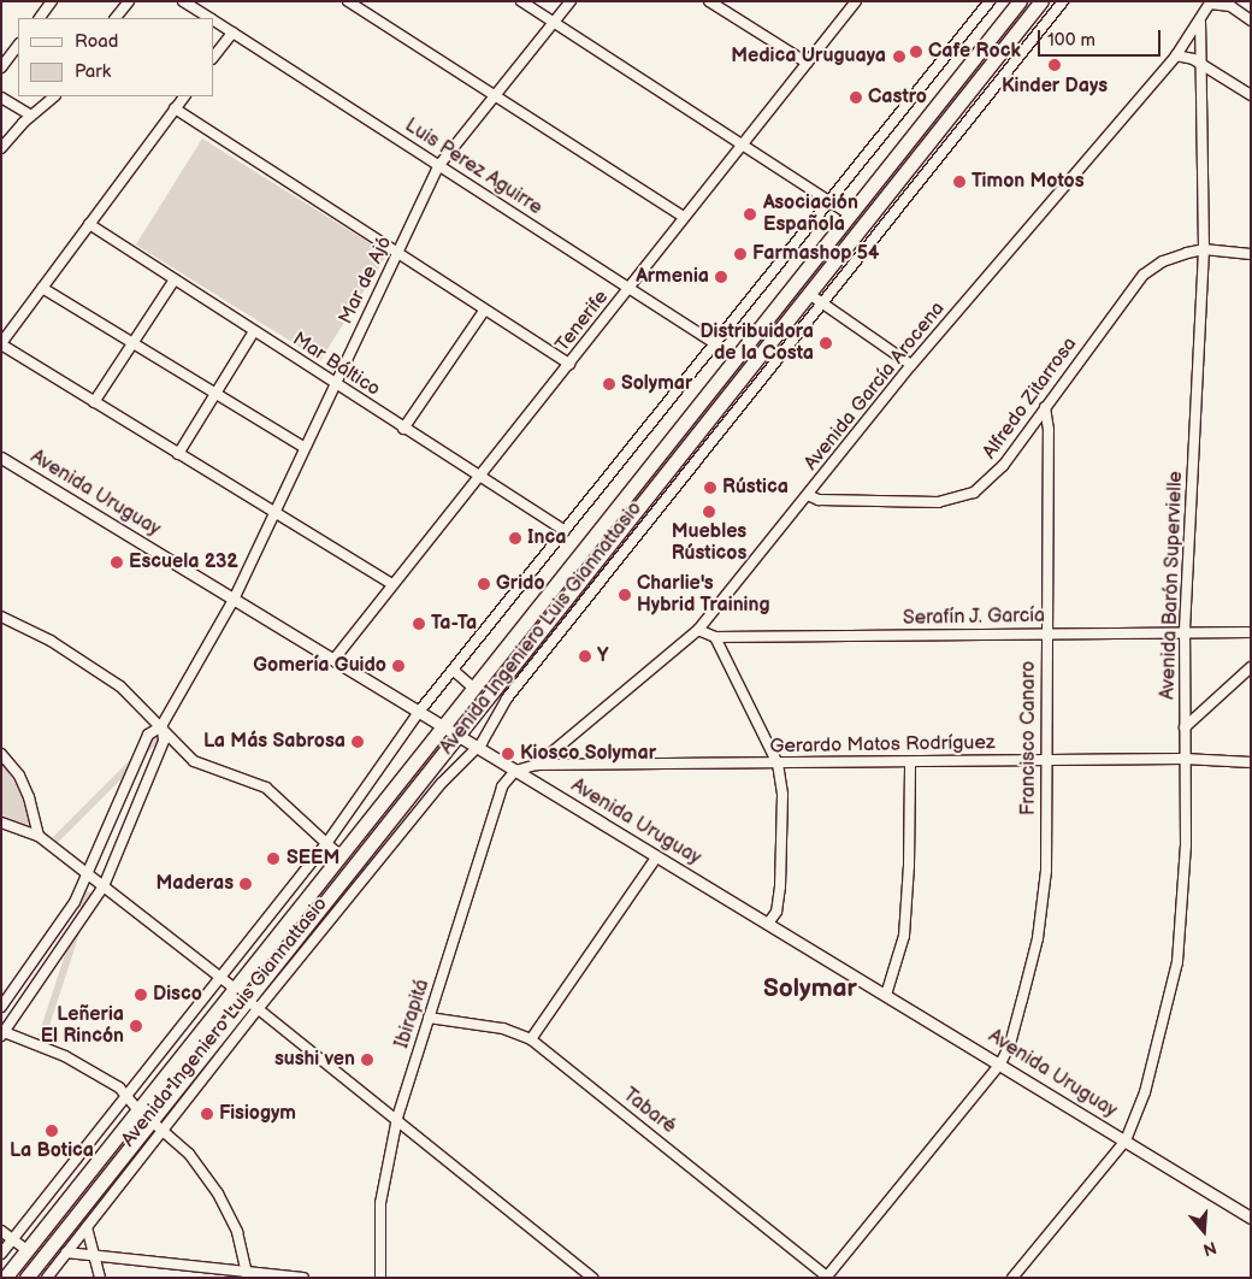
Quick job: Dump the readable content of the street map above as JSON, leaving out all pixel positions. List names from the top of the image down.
{
  "streets": {
    "main road": ["Avenida Ingeniero Luis Giannattasio"],
    "street": [
      "Luis Perez Aguirre",
      "Mar de Ajó",
      "Tenerife",
      "Mar Báltico",
      "Avenida García Arocena",
      "Alfredo Zitarrosa",
      "Avenida Uruguay",
      "Avenida Barón Supervielle",
      "Serafín J. García",
      "Francisco Canaro",
      "Gerardo Matos Rodríguez",
      "Ibirapitá",
      "Tabaré"
    ]
  },
  "crossings": [
    ["Luis Perez Aguirre", "Mar de Ajó"],
    ["Luis Perez Aguirre", "Tenerife"],
    ["Luis Perez Aguirre", "Avenida Ingeniero Luis Giannattasio"],
    ["Mar de Ajó", "Mar Báltico"],
    ["Mar de Ajó", "Avenida Uruguay"],
    ["Tenerife", "Mar Báltico"],
    ["Tenerife", "Avenida Uruguay"],
    ["Mar Báltico", "Avenida Ingeniero Luis Giannattasio"],
    ["Avenida García Arocena", "Alfredo Zitarrosa"],
    ["Avenida García Arocena", "Avenida Barón Supervielle"],
    ["Avenida García Arocena", "Serafín J. García"],
    ["Avenida García Arocena", "Gerardo Matos Rodríguez"],
    ["Alfredo Zitarrosa", "Avenida Barón Supervielle"],
    ["Alfredo Zitarrosa", "Francisco Canaro"],
    ["Avenida Uruguay", "Avenida Barón Supervielle"],
    ["Avenida Uruguay", "Avenida Ingeniero Luis Giannattasio"],
    ["Avenida Uruguay", "Francisco Canaro"],
    ["Avenida Uruguay", "Gerardo Matos Rodríguez"],
    ["Avenida Uruguay", "Ibirapitá"],
    ["Avenida Barón Supervielle", "Serafín J. García"],
    ["Avenida Barón Supervielle", "Gerardo Matos Rodríguez"],
    ["Serafín J. García", "Francisco Canaro"],
    ["Francisco Canaro", "Gerardo Matos Rodríguez"],
    ["Francisco Canaro", "Tabaré"],
    ["Gerardo Matos Rodríguez", "Ibirapitá"],
    ["Ibirapitá", "Tabaré"]
  ],
  "districts": ["Solymar"],
  "places": [
    "Cafe Rock",
    "Medica Uruguaya",
    "Kinder Days",
    "Castro",
    "Timon Motos",
    "Asociación Española",
    "Farmashop 54",
    "Armenia",
    "Distribuidora de la Costa",
    "Solymar",
    "Rústica",
    "Muebles Rústicos",
    "Inca",
    "Escuela 232",
    "Grido",
    "Charlie's Hybrid Training",
    "Ta-Ta",
    "Y",
    "Gomería Guido",
    "La Más Sabrosa",
    "Kiosco Solymar",
    "SEEM",
    "Maderas",
    "Disco",
    "Leñeria El Rincón",
    "sushi ven",
    "Fisiogym",
    "La Botica"
  ],
  "legend": ["Road", "Park"],
  "scale_bar": "100 m",
  "north": "bottom"
}
